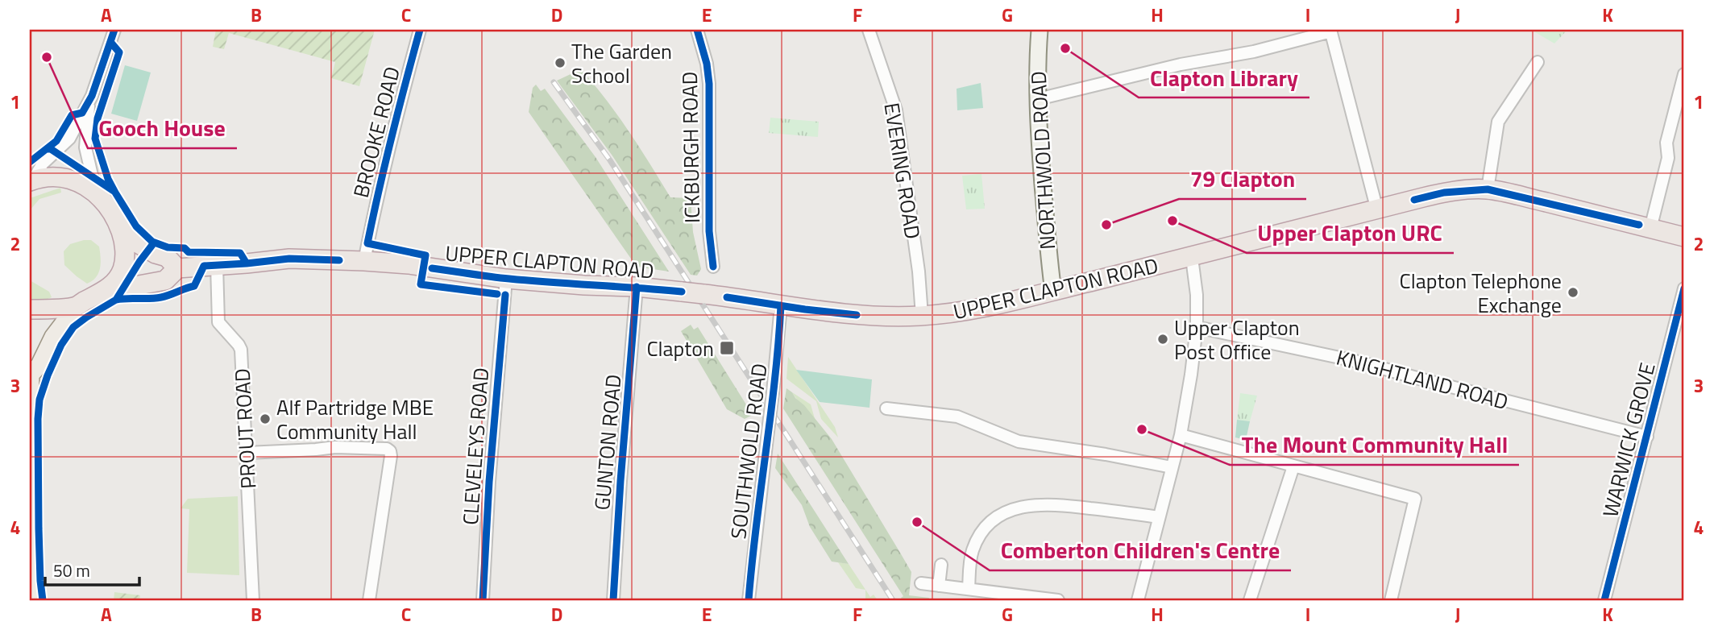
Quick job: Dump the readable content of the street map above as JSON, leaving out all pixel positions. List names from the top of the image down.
{
  "streets": {
    "highway": ["UPPER CLAPTON ROAD"],
    "main road": ["NORTHWOLD ROAD"],
    "street": [
      "BROOKE ROAD",
      "ICKBURGH ROAD",
      "EVERING ROAD",
      "KNIGHTLAND ROAD",
      "PROUT ROAD",
      "WARWICK GROVE",
      "GUNTON ROAD",
      "CLEVELEYS ROAD",
      "SOUTHWOLD ROAD"
    ]
  },
  "crossings": [
    ["BROOKE ROAD", "UPPER CLAPTON ROAD"],
    ["NORTHWOLD ROAD", "UPPER CLAPTON ROAD"],
    ["EVERING ROAD", "UPPER CLAPTON ROAD"],
    ["UPPER CLAPTON ROAD", "PROUT ROAD"],
    ["UPPER CLAPTON ROAD", "GUNTON ROAD"],
    ["UPPER CLAPTON ROAD", "CLEVELEYS ROAD"],
    ["UPPER CLAPTON ROAD", "SOUTHWOLD ROAD"],
    ["KNIGHTLAND ROAD", "WARWICK GROVE"]
  ],
  "places": {
    "other": [
      "Clapton Library",
      "Gooch House",
      "The Garden School",
      "Upper Clapton URC",
      "79 Clapton",
      "Clapton Telephone Exchange",
      "Upper Clapton Post Office",
      "Alf Partridge MBE Community Hall",
      "The Mount Community Hall",
      "Comberton Children's Centre"
    ],
    "transit": ["Clapton"]
  },
  "scale_bar": "50 m",
  "grid": {
    "columns": [
      "A",
      "B",
      "C",
      "D",
      "E",
      "F",
      "G",
      "H",
      "I",
      "J",
      "K"
    ],
    "rows": [
      "1",
      "2",
      "3",
      "4"
    ]
  }
}
